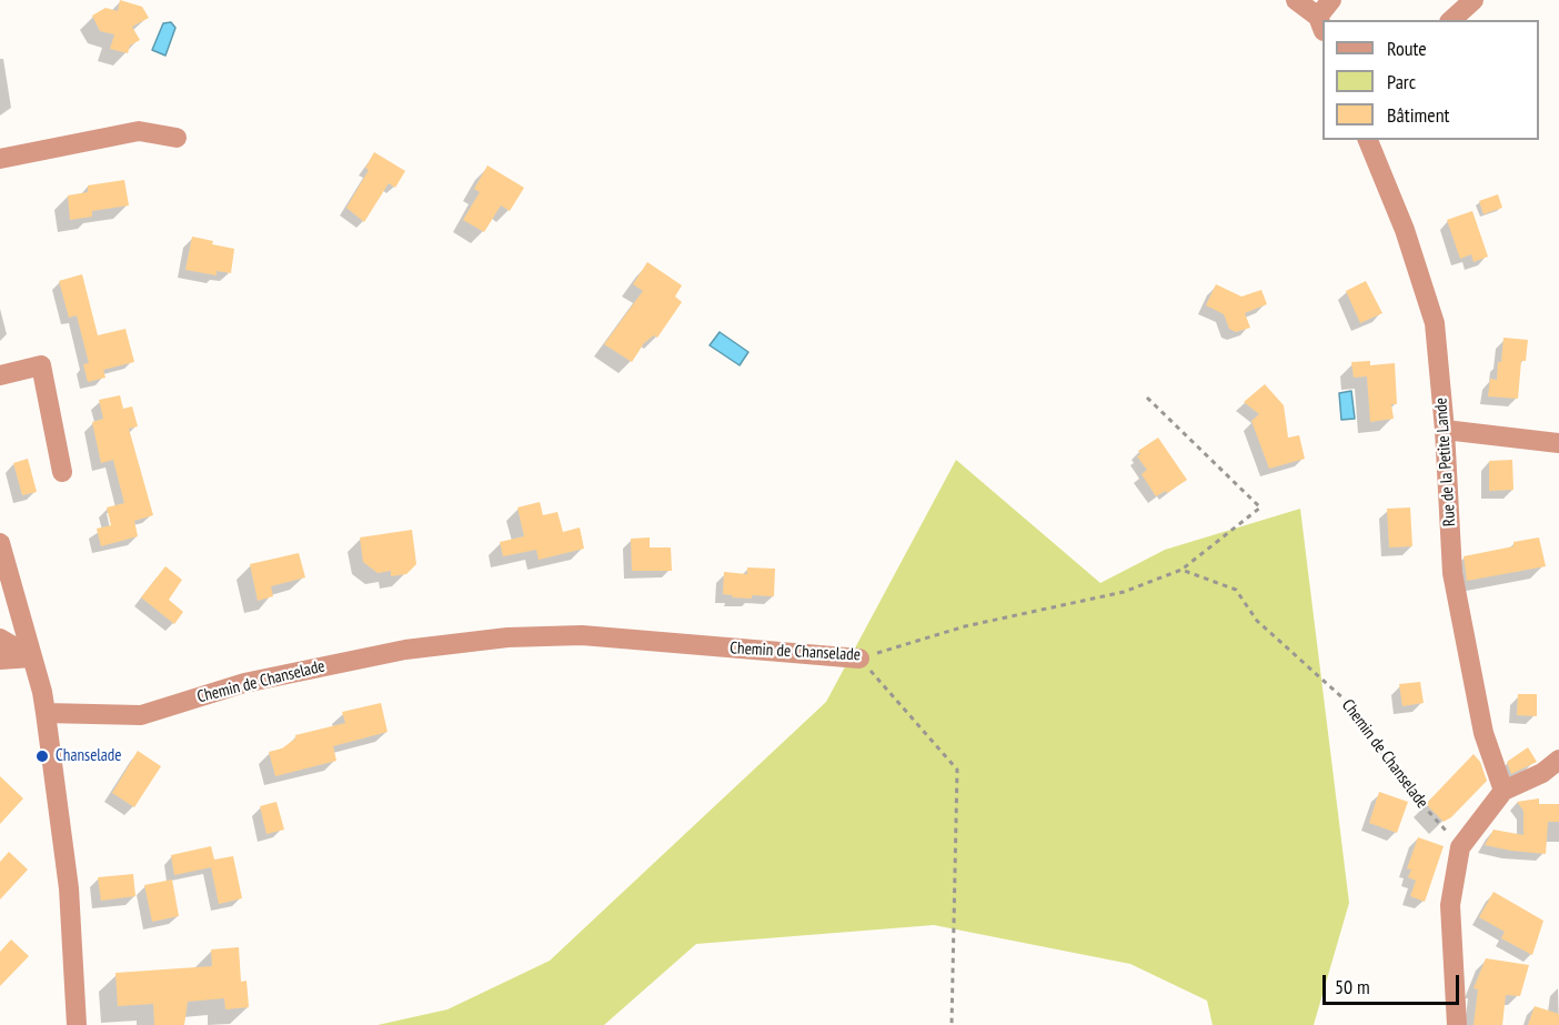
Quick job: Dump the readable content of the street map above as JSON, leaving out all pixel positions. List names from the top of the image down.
{
  "streets": {
    "street": ["Rue de la Petite Lande", "Chemin de Chanselade"]
  },
  "places": ["Chanselade"],
  "legend": ["Route", "Parc", "Bâtiment"],
  "scale_bar": "50 m"
}
